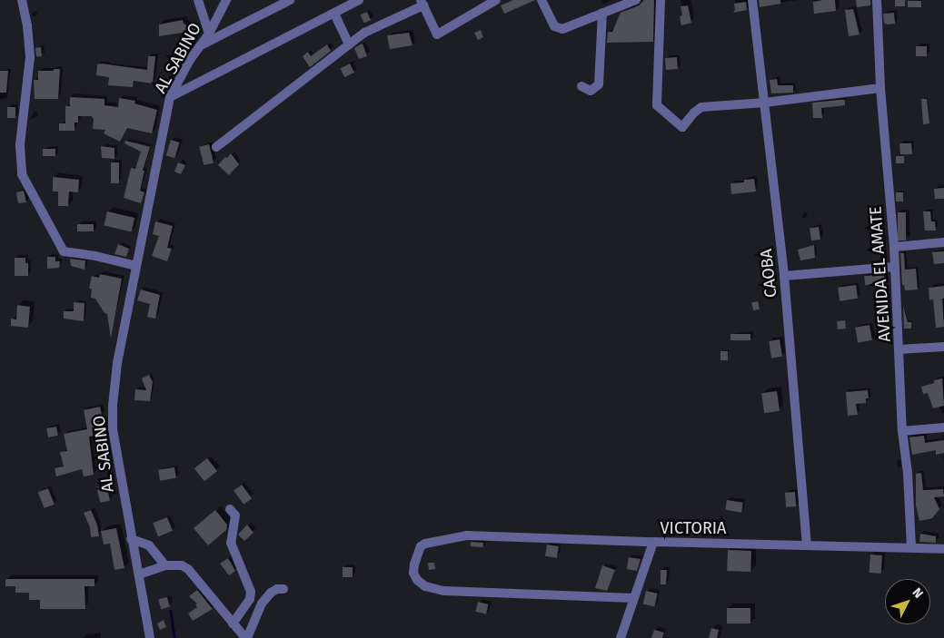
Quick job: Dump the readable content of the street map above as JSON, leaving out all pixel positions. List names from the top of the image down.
{
  "streets": {
    "street": [
      "AL SABINO",
      "CAOBA",
      "AVENIDA EL AMATE",
      "VICTORIA"
    ]
  },
  "crossings": [
    ["CAOBA", "VICTORIA"],
    ["AVENIDA EL AMATE", "VICTORIA"]
  ],
  "north": "top right"
}
